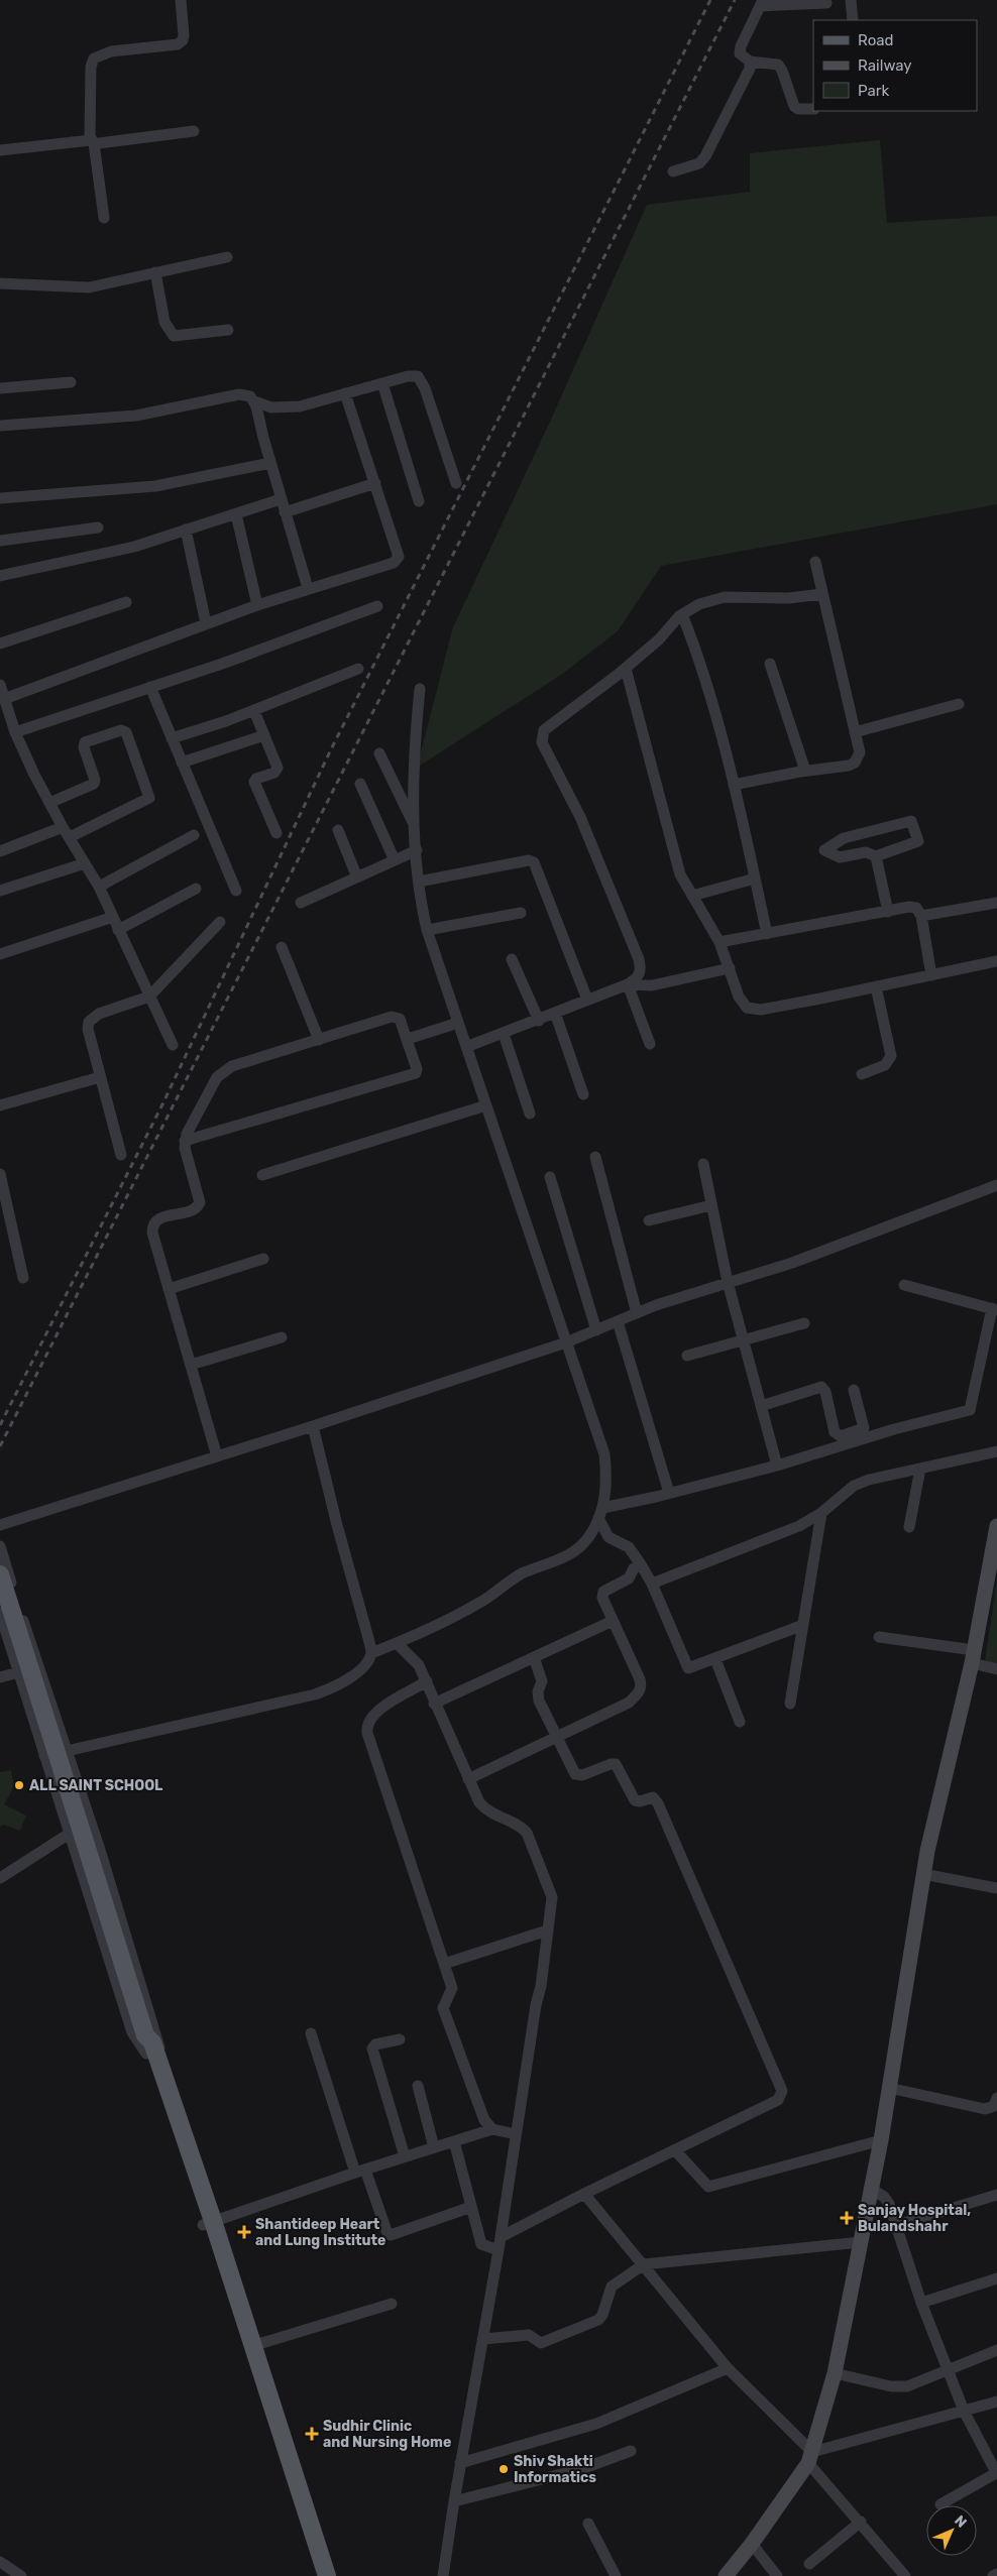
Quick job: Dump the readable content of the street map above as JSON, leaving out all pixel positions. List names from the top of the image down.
{
  "places": {
    "other": ["ALL SAINT SCHOOL", "Shiv Shakti Informatics"],
    "health": ["Sanjay Hospital, Bulandshahr", "Shantideep Heart and Lung Institute", "Sudhir Clinic and Nursing Home"]
  },
  "legend": ["Road", "Railway", "Park"],
  "north": "top right"
}
